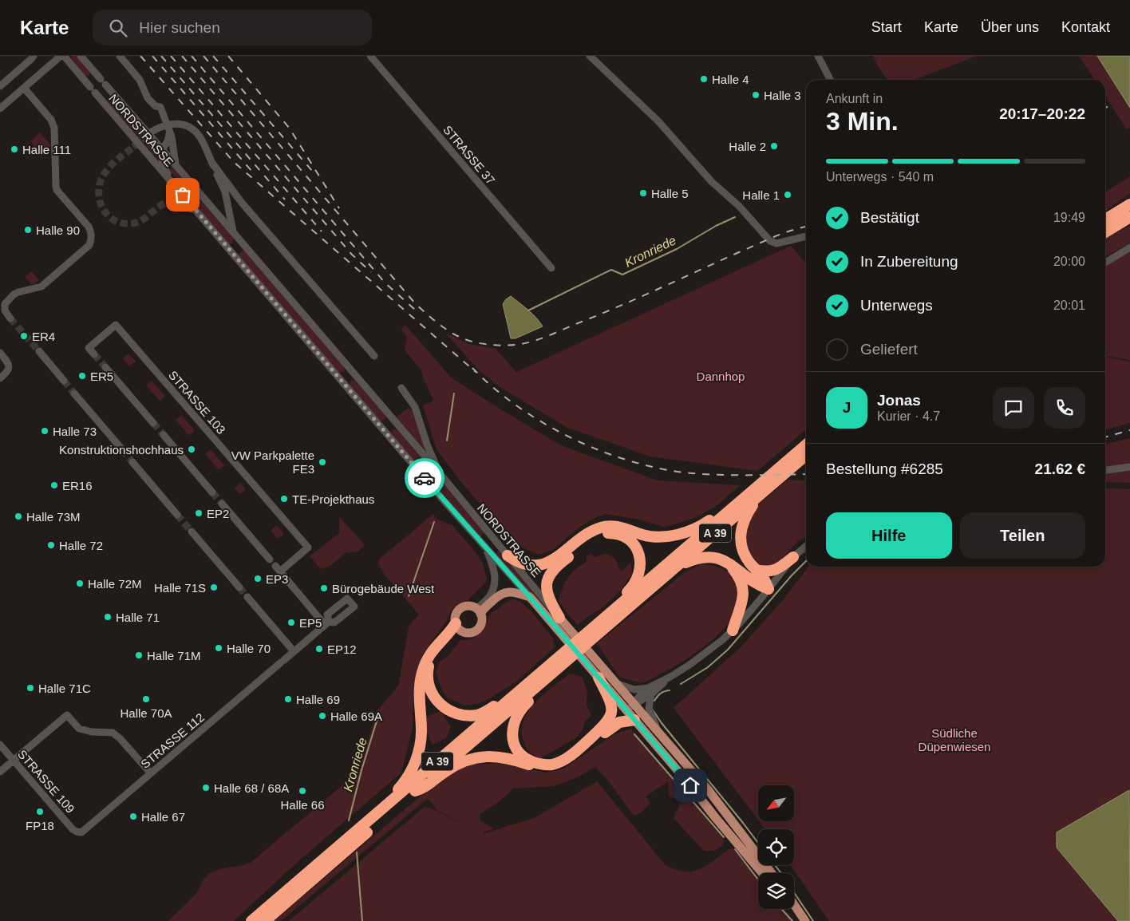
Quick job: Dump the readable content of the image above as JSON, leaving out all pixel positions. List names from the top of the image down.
{
  "streets": {
    "highway": ["A 39"],
    "street": [
      "NORDSTRASSE",
      "STRASSE 37",
      "STRASSE 103",
      "STRASSE 112",
      "STRASSE 109"
    ]
  },
  "crossings": [
    ["STRASSE 103", "STRASSE 112"],
    ["STRASSE 112", "STRASSE 109"]
  ],
  "water": ["Kronriede"],
  "parks": ["Dannhop", "Südliche Düpenwiesen"],
  "places": [
    "Halle 4",
    "Halle 3",
    "Halle 2",
    "Halle 111",
    "Halle 5",
    "Halle 1",
    "Halle 90",
    "ER4",
    "ER5",
    "Halle 73",
    "Konstruktionshochhaus",
    "VW Parkpalette FE3",
    "ER16",
    "TE-Projekthaus",
    "EP2",
    "Halle 73M",
    "Halle 72",
    "EP3",
    "Halle 72M",
    "Halle 71S",
    "Bürogebäude West",
    "Halle 71",
    "EP5",
    "Halle 70",
    "EP12",
    "Halle 71M",
    "Halle 71C",
    "Halle 70A",
    "Halle 69",
    "Halle 69A",
    "Halle 68 / 68A",
    "Halle 66",
    "FP18",
    "Halle 67"
  ],
  "north": "bottom left",
  "page": {
    "header": "Karte",
    "search": "Hier suchen",
    "nav": [
      "Start",
      "Karte",
      "Über uns",
      "Kontakt"
    ],
    "heading": ["3 Min.", "Ankunft in", "20:17–20:22"],
    "panel": [
      "Jonas",
      "Kurier · 4.7",
      "Bestellung #6285",
      "21.62 €"
    ],
    "bar": "Unterwegs · 540 m",
    "list": [
      ["Bestätigt", "19:49"],
      ["In Zubereitung", "20:00"],
      ["Unterwegs", "20:01"],
      "Geliefert"
    ],
    "round": "J",
    "buttons": ["Hilfe", "Teilen"]
  }
}
